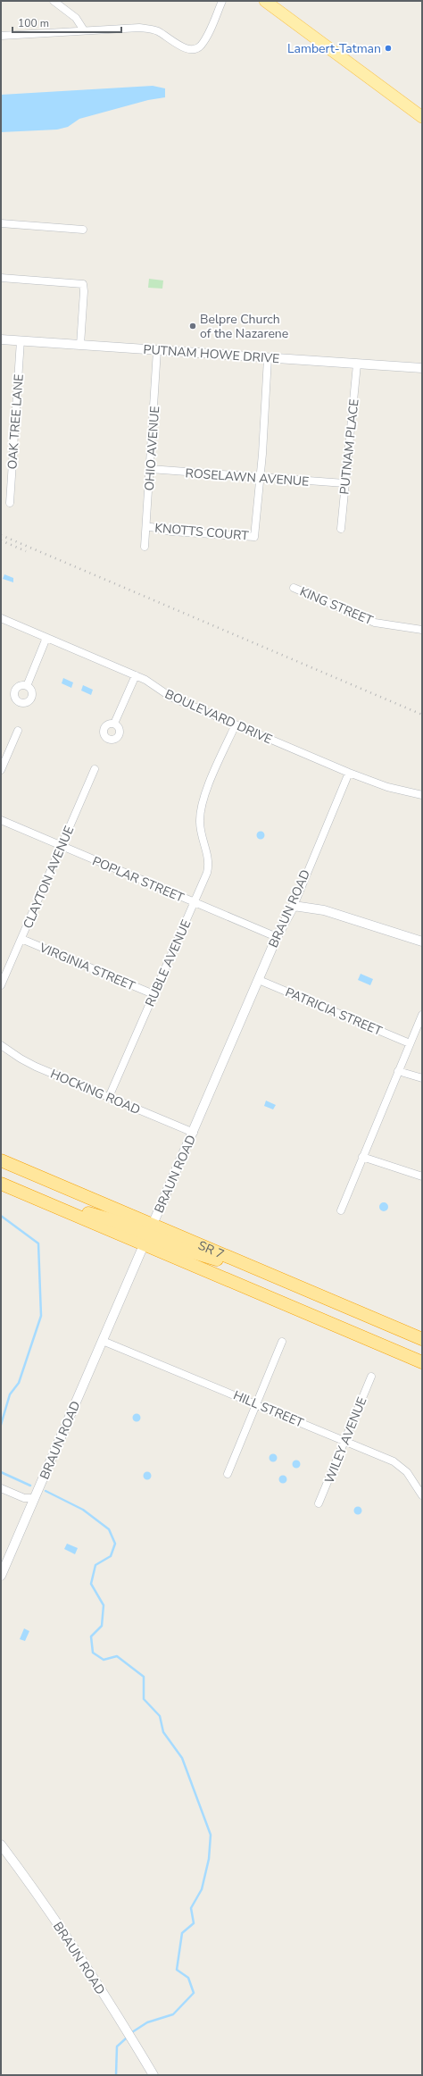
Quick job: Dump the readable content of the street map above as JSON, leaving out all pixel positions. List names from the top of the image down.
{
  "streets": {
    "highway": ["SR 7"],
    "street": [
      "PUTNAM HOWE DRIVE",
      "OAK TREE LANE",
      "PUTNAM PLACE",
      "OHIO AVENUE",
      "ROSELAWN AVENUE",
      "KNOTTS COURT",
      "KING STREET",
      "BOULEVARD DRIVE",
      "CLAYTON AVENUE",
      "POPLAR STREET",
      "BRAUN ROAD",
      "RUBLE AVENUE",
      "VIRGINIA STREET",
      "PATRICIA STREET",
      "HOCKING ROAD",
      "HILL STREET",
      "WILEY AVENUE"
    ]
  },
  "crossings": [
    ["PUTNAM HOWE DRIVE", "OAK TREE LANE"],
    ["PUTNAM HOWE DRIVE", "PUTNAM PLACE"],
    ["PUTNAM HOWE DRIVE", "OHIO AVENUE"],
    ["PUTNAM PLACE", "ROSELAWN AVENUE"],
    ["OHIO AVENUE", "ROSELAWN AVENUE"],
    ["OHIO AVENUE", "KNOTTS COURT"],
    ["ROSELAWN AVENUE", "KNOTTS COURT"],
    ["BOULEVARD DRIVE", "BRAUN ROAD"],
    ["BOULEVARD DRIVE", "RUBLE AVENUE"],
    ["CLAYTON AVENUE", "POPLAR STREET"],
    ["CLAYTON AVENUE", "VIRGINIA STREET"],
    ["POPLAR STREET", "BRAUN ROAD"],
    ["POPLAR STREET", "RUBLE AVENUE"],
    ["BRAUN ROAD", "PATRICIA STREET"],
    ["BRAUN ROAD", "HOCKING ROAD"],
    ["BRAUN ROAD", "SR 7"],
    ["BRAUN ROAD", "HILL STREET"],
    ["RUBLE AVENUE", "VIRGINIA STREET"],
    ["RUBLE AVENUE", "HOCKING ROAD"],
    ["HILL STREET", "WILEY AVENUE"]
  ],
  "places": ["Lambert-Tatman", "Belpre Church of the Nazarene"],
  "scale_bar": "100 m"
}
